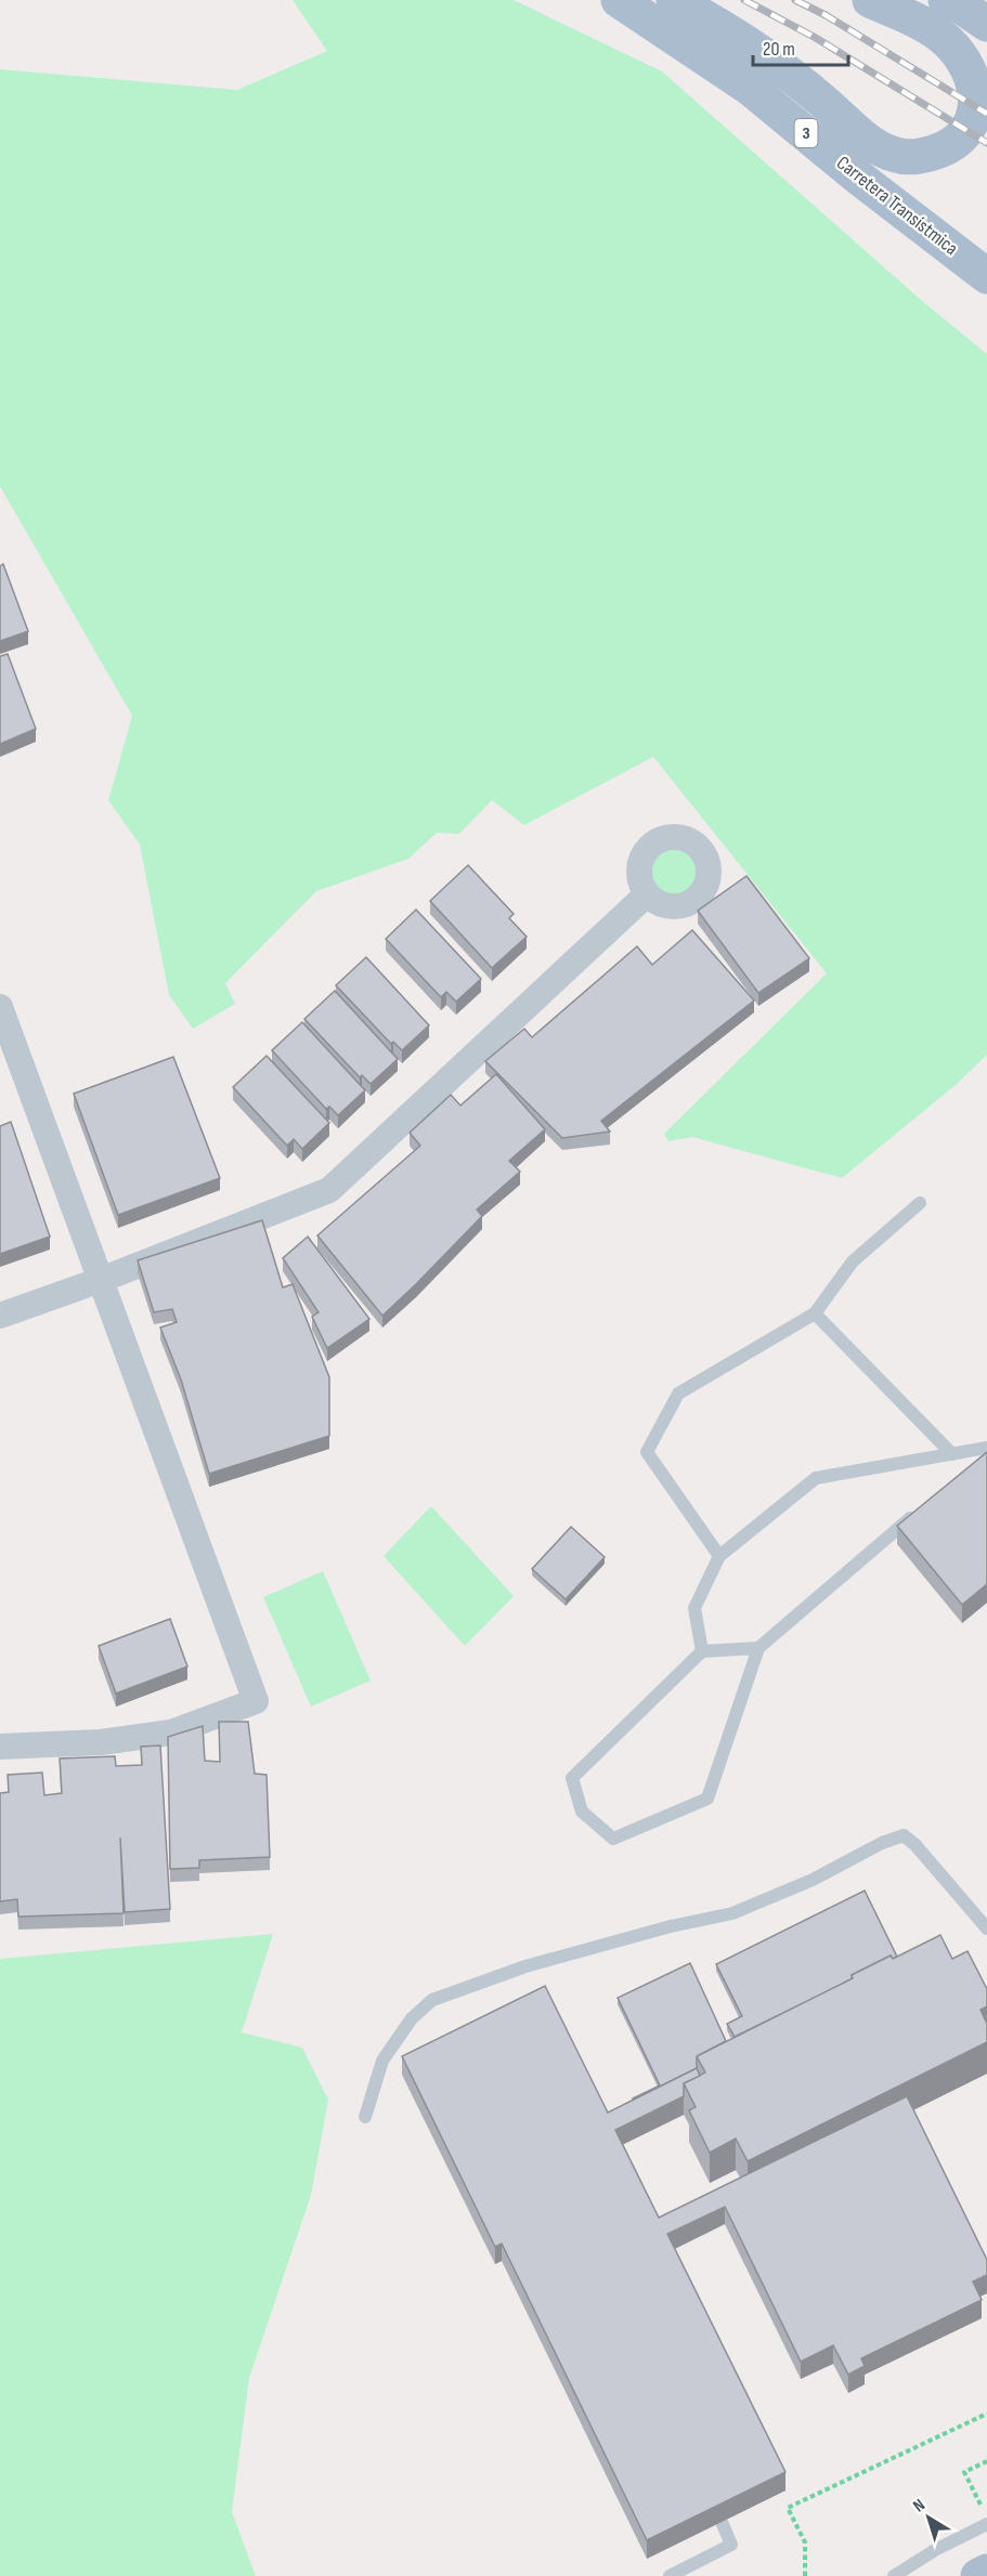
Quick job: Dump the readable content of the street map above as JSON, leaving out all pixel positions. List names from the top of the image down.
{
  "streets": {
    "main road": ["3", "Carretera Transístmica"]
  },
  "scale_bar": "20 m",
  "north": "top left"
}
